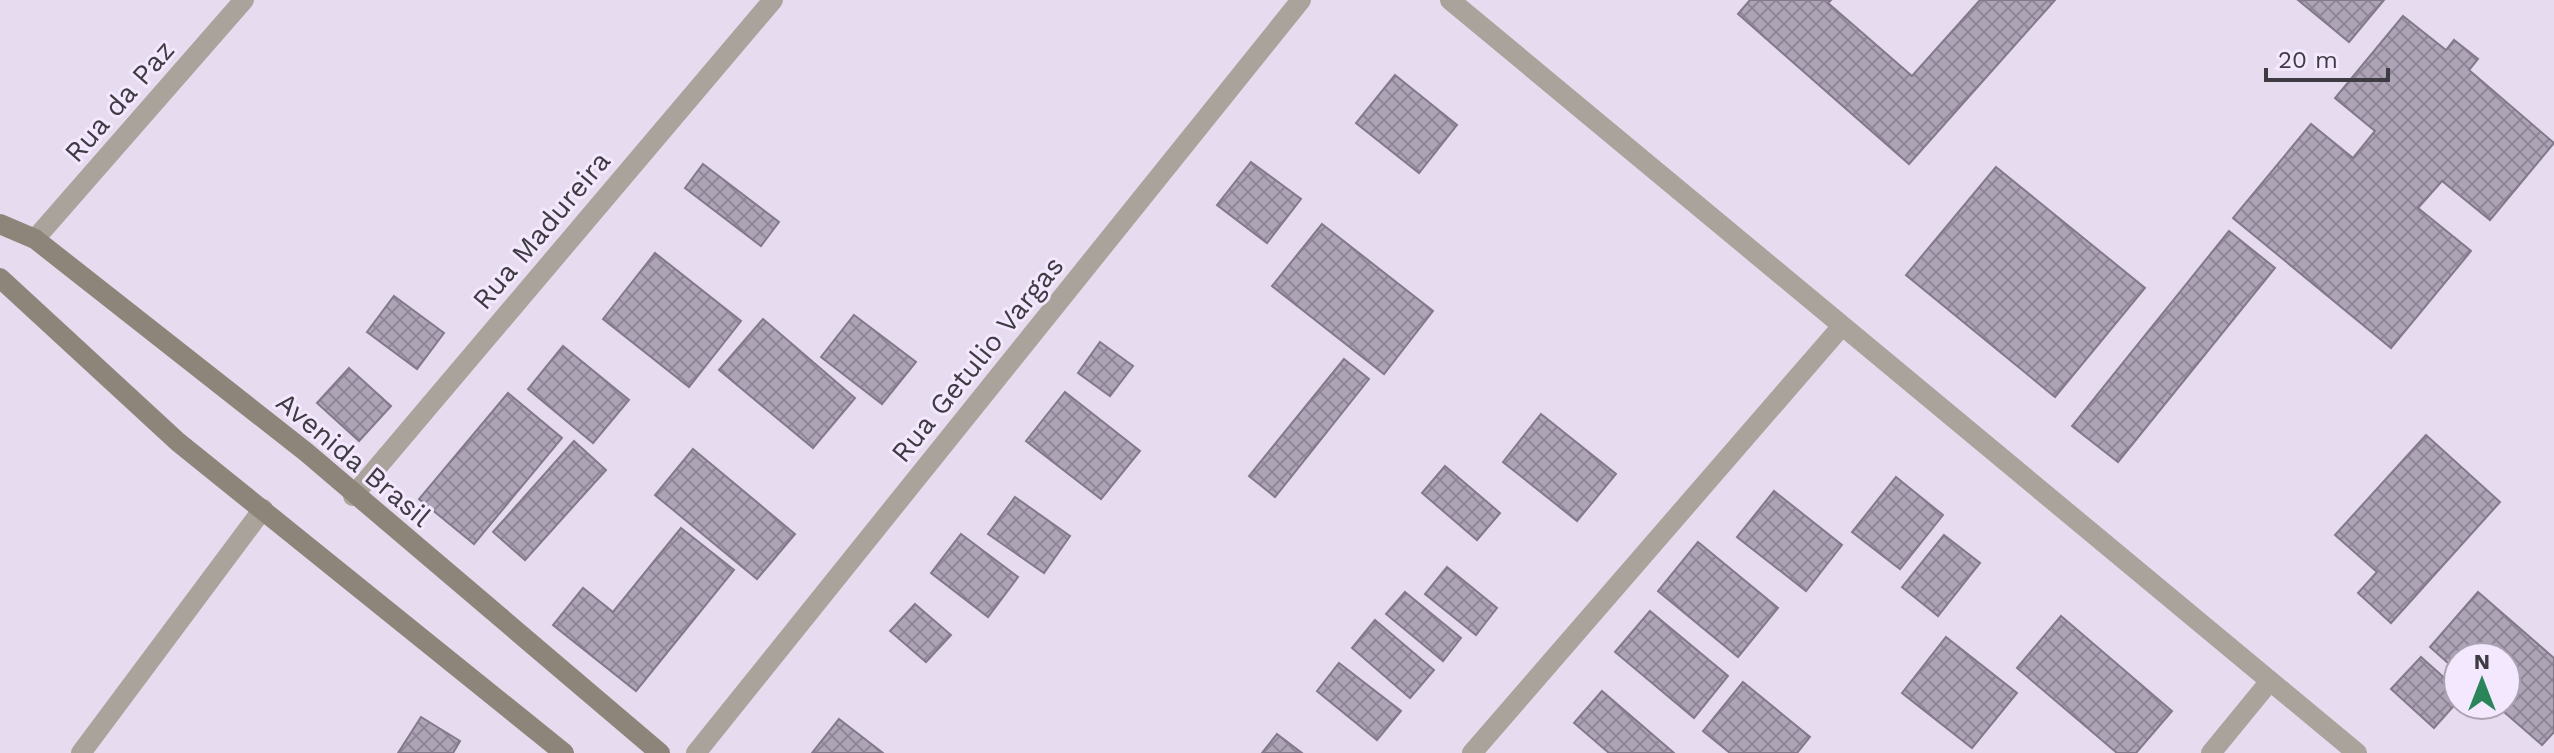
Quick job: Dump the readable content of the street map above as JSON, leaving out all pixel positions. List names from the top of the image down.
{
  "streets": {
    "street": [
      "Rua da Paz",
      "Rua Madureira",
      "Rua Getulio Vargas",
      "Avenida Brasil"
    ]
  },
  "crossings": [
    ["Rua da Paz", "Avenida Brasil"],
    ["Rua Madureira", "Avenida Brasil"]
  ],
  "scale_bar": "20 m",
  "north": "top"
}
